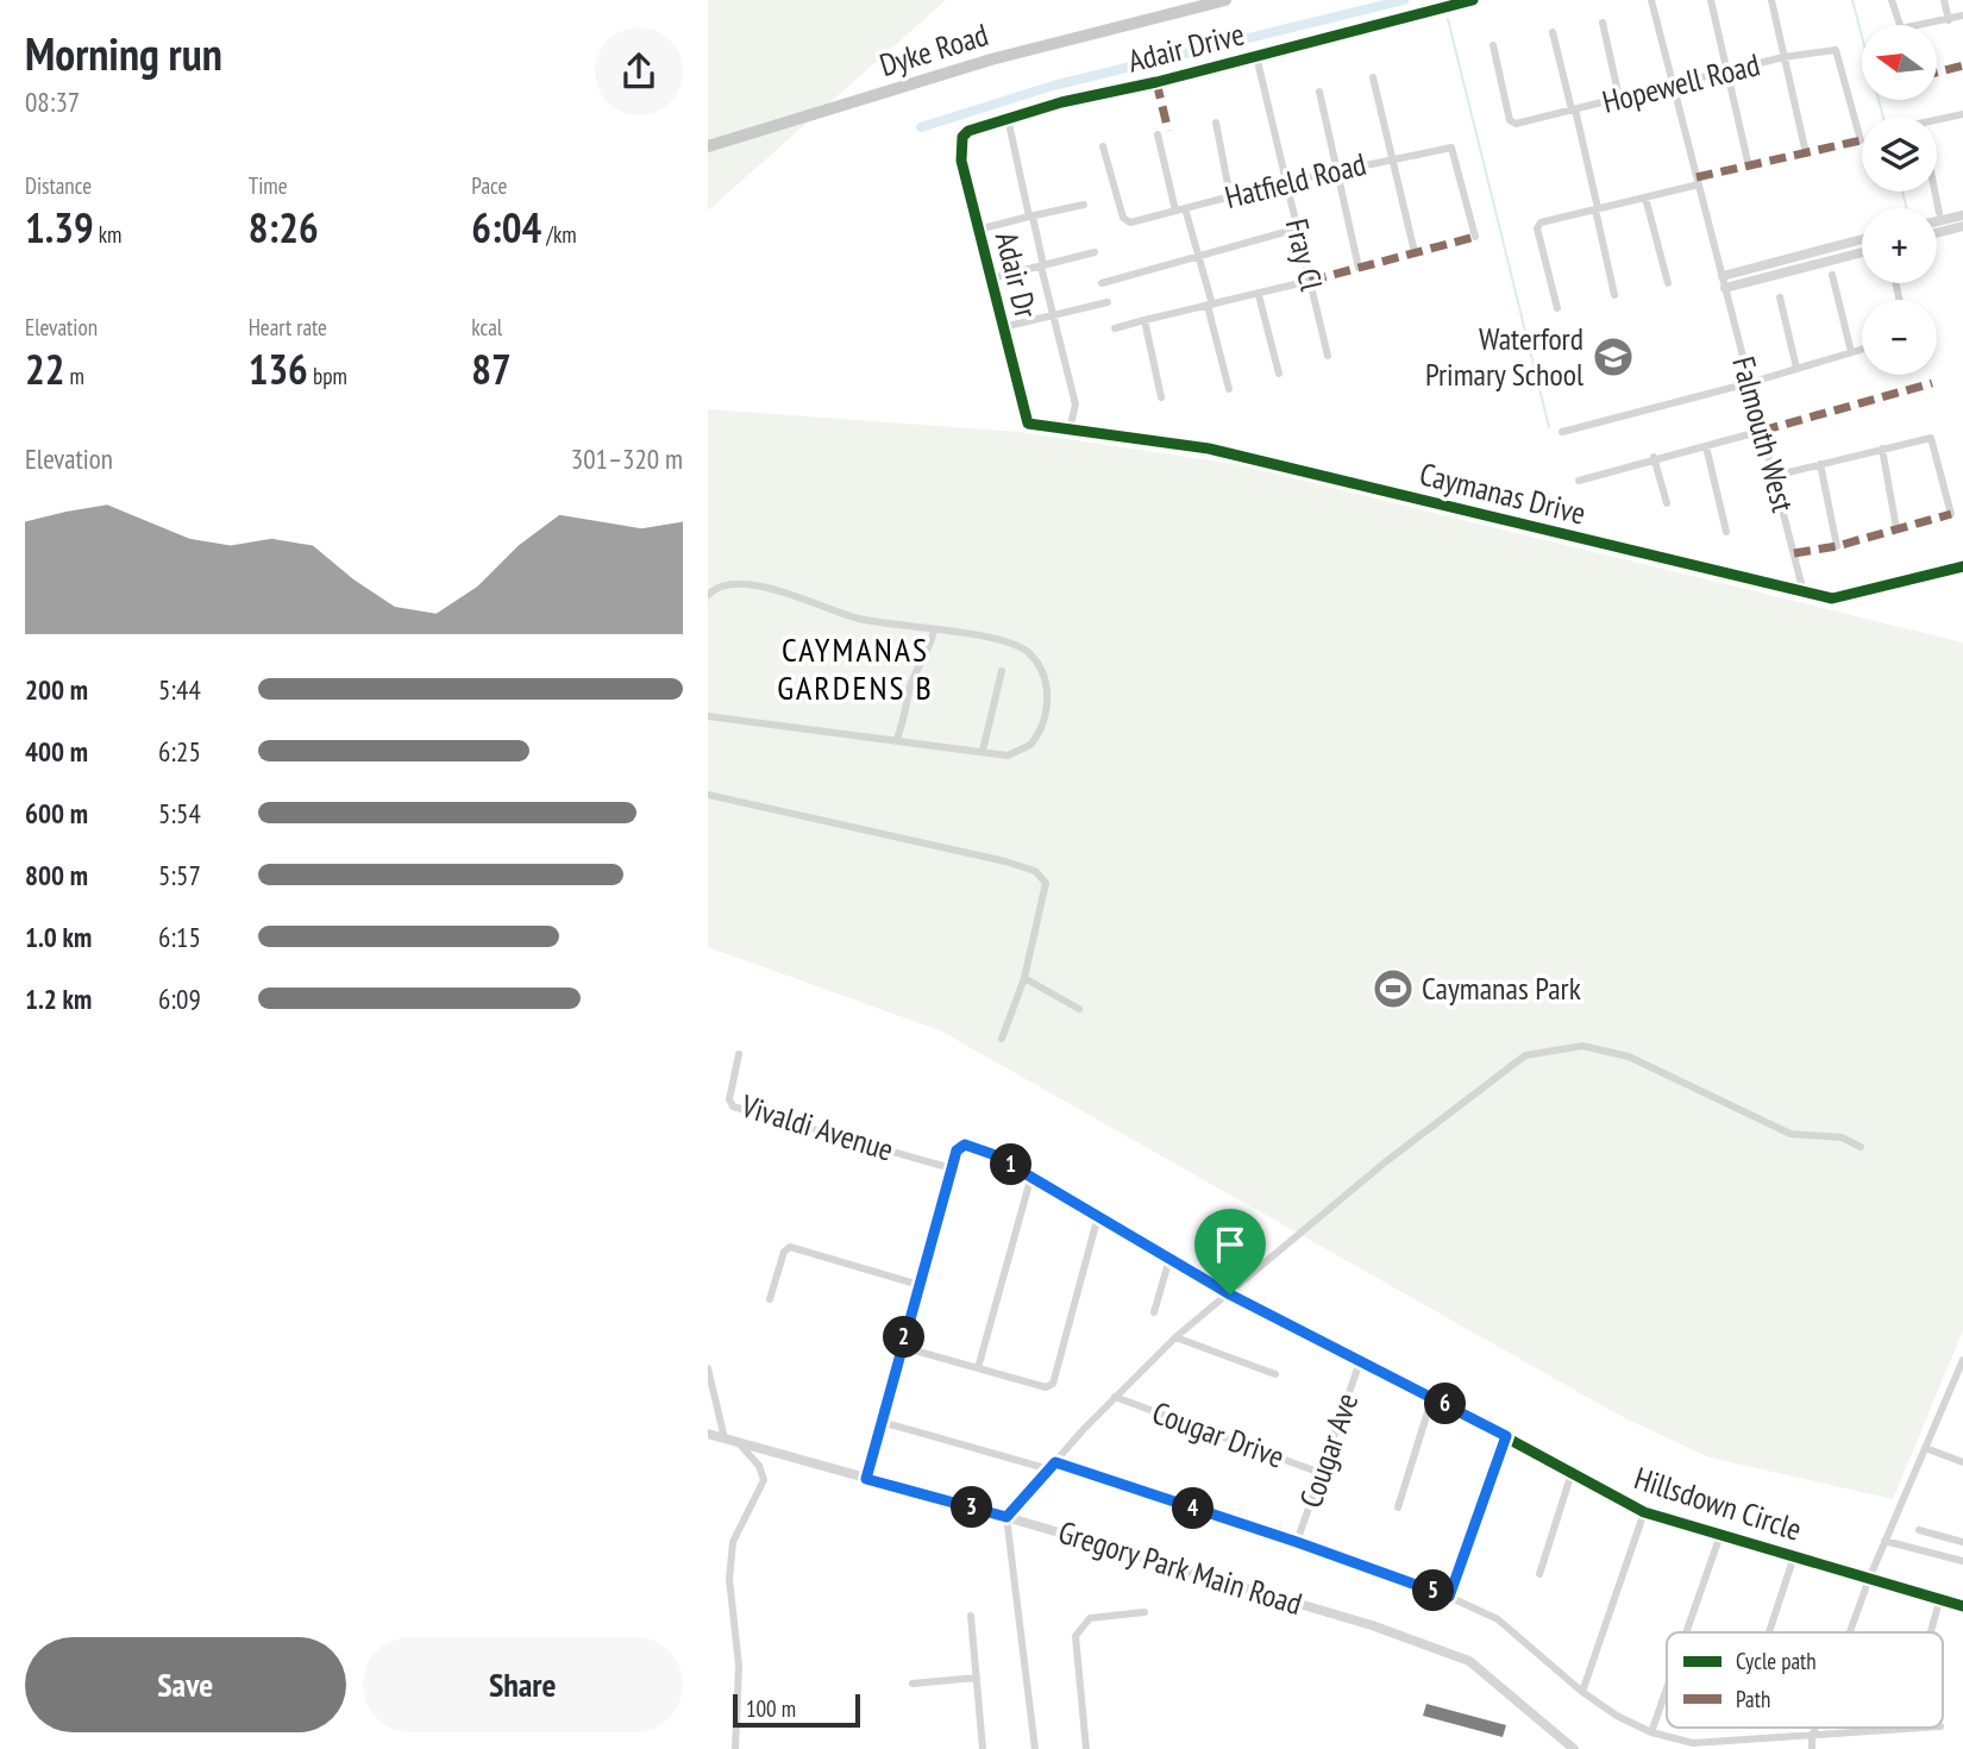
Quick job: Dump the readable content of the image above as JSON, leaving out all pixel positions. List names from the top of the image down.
{
  "streets": {
    "main road": ["Dyke Road"],
    "street": [
      "Adair Drive",
      "Hopewell Road",
      "Hatfield Road",
      "Fray Cl",
      "Adair Dr",
      "Falmouth West",
      "Caymanas Drive",
      "Vivaldi Avenue",
      "Cougar Drive",
      "Cougar Ave",
      "Hillsdown Circle",
      "Gregory Park Main Road"
    ]
  },
  "crossings": [
    ["Adair Drive", "Fray Cl"],
    ["Adair Drive", "Adair Dr"],
    ["Hopewell Road", "Falmouth West"],
    ["Hatfield Road", "Fray Cl"],
    ["Adair Dr", "Caymanas Drive"],
    ["Falmouth West", "Caymanas Drive"],
    ["Vivaldi Avenue", "Hillsdown Circle"],
    ["Cougar Drive", "Cougar Ave"],
    ["Cougar Ave", "Hillsdown Circle"]
  ],
  "districts": ["CAYMANAS GARDENS B"],
  "places": {
    "school or university": ["Waterford Primary School"],
    "sports": ["Caymanas Park"]
  },
  "legend": ["Cycle path", "Path"],
  "scale_bar": "100 m",
  "north": "left",
  "page": {
    "heading": ["Morning run", "08:37"],
    "map_buttons": ["+", "−"],
    "stats": [
      ["Distance", "1.39 km"],
      ["Time", "8:26"],
      ["Pace", "6:04 /km"],
      ["Elevation", "22 m"],
      ["Heart rate", "136 bpm"],
      ["kcal", "87"]
    ],
    "chart": ["Elevation", "301–320 m"],
    "list": [
      {
        "name": "200 m",
        "note": "5:44"
      },
      {
        "name": "400 m",
        "note": "6:25"
      },
      {
        "name": "600 m",
        "note": "5:54"
      },
      {
        "name": "800 m",
        "note": "5:57"
      },
      {
        "name": "1.0 km",
        "note": "6:15"
      },
      {
        "name": "1.2 km",
        "note": "6:09"
      }
    ],
    "pins": [
      "1",
      "2",
      "6",
      "3",
      "4",
      "5"
    ],
    "buttons": ["Save", "Share"],
    "scale": "100 m"
  }
}
